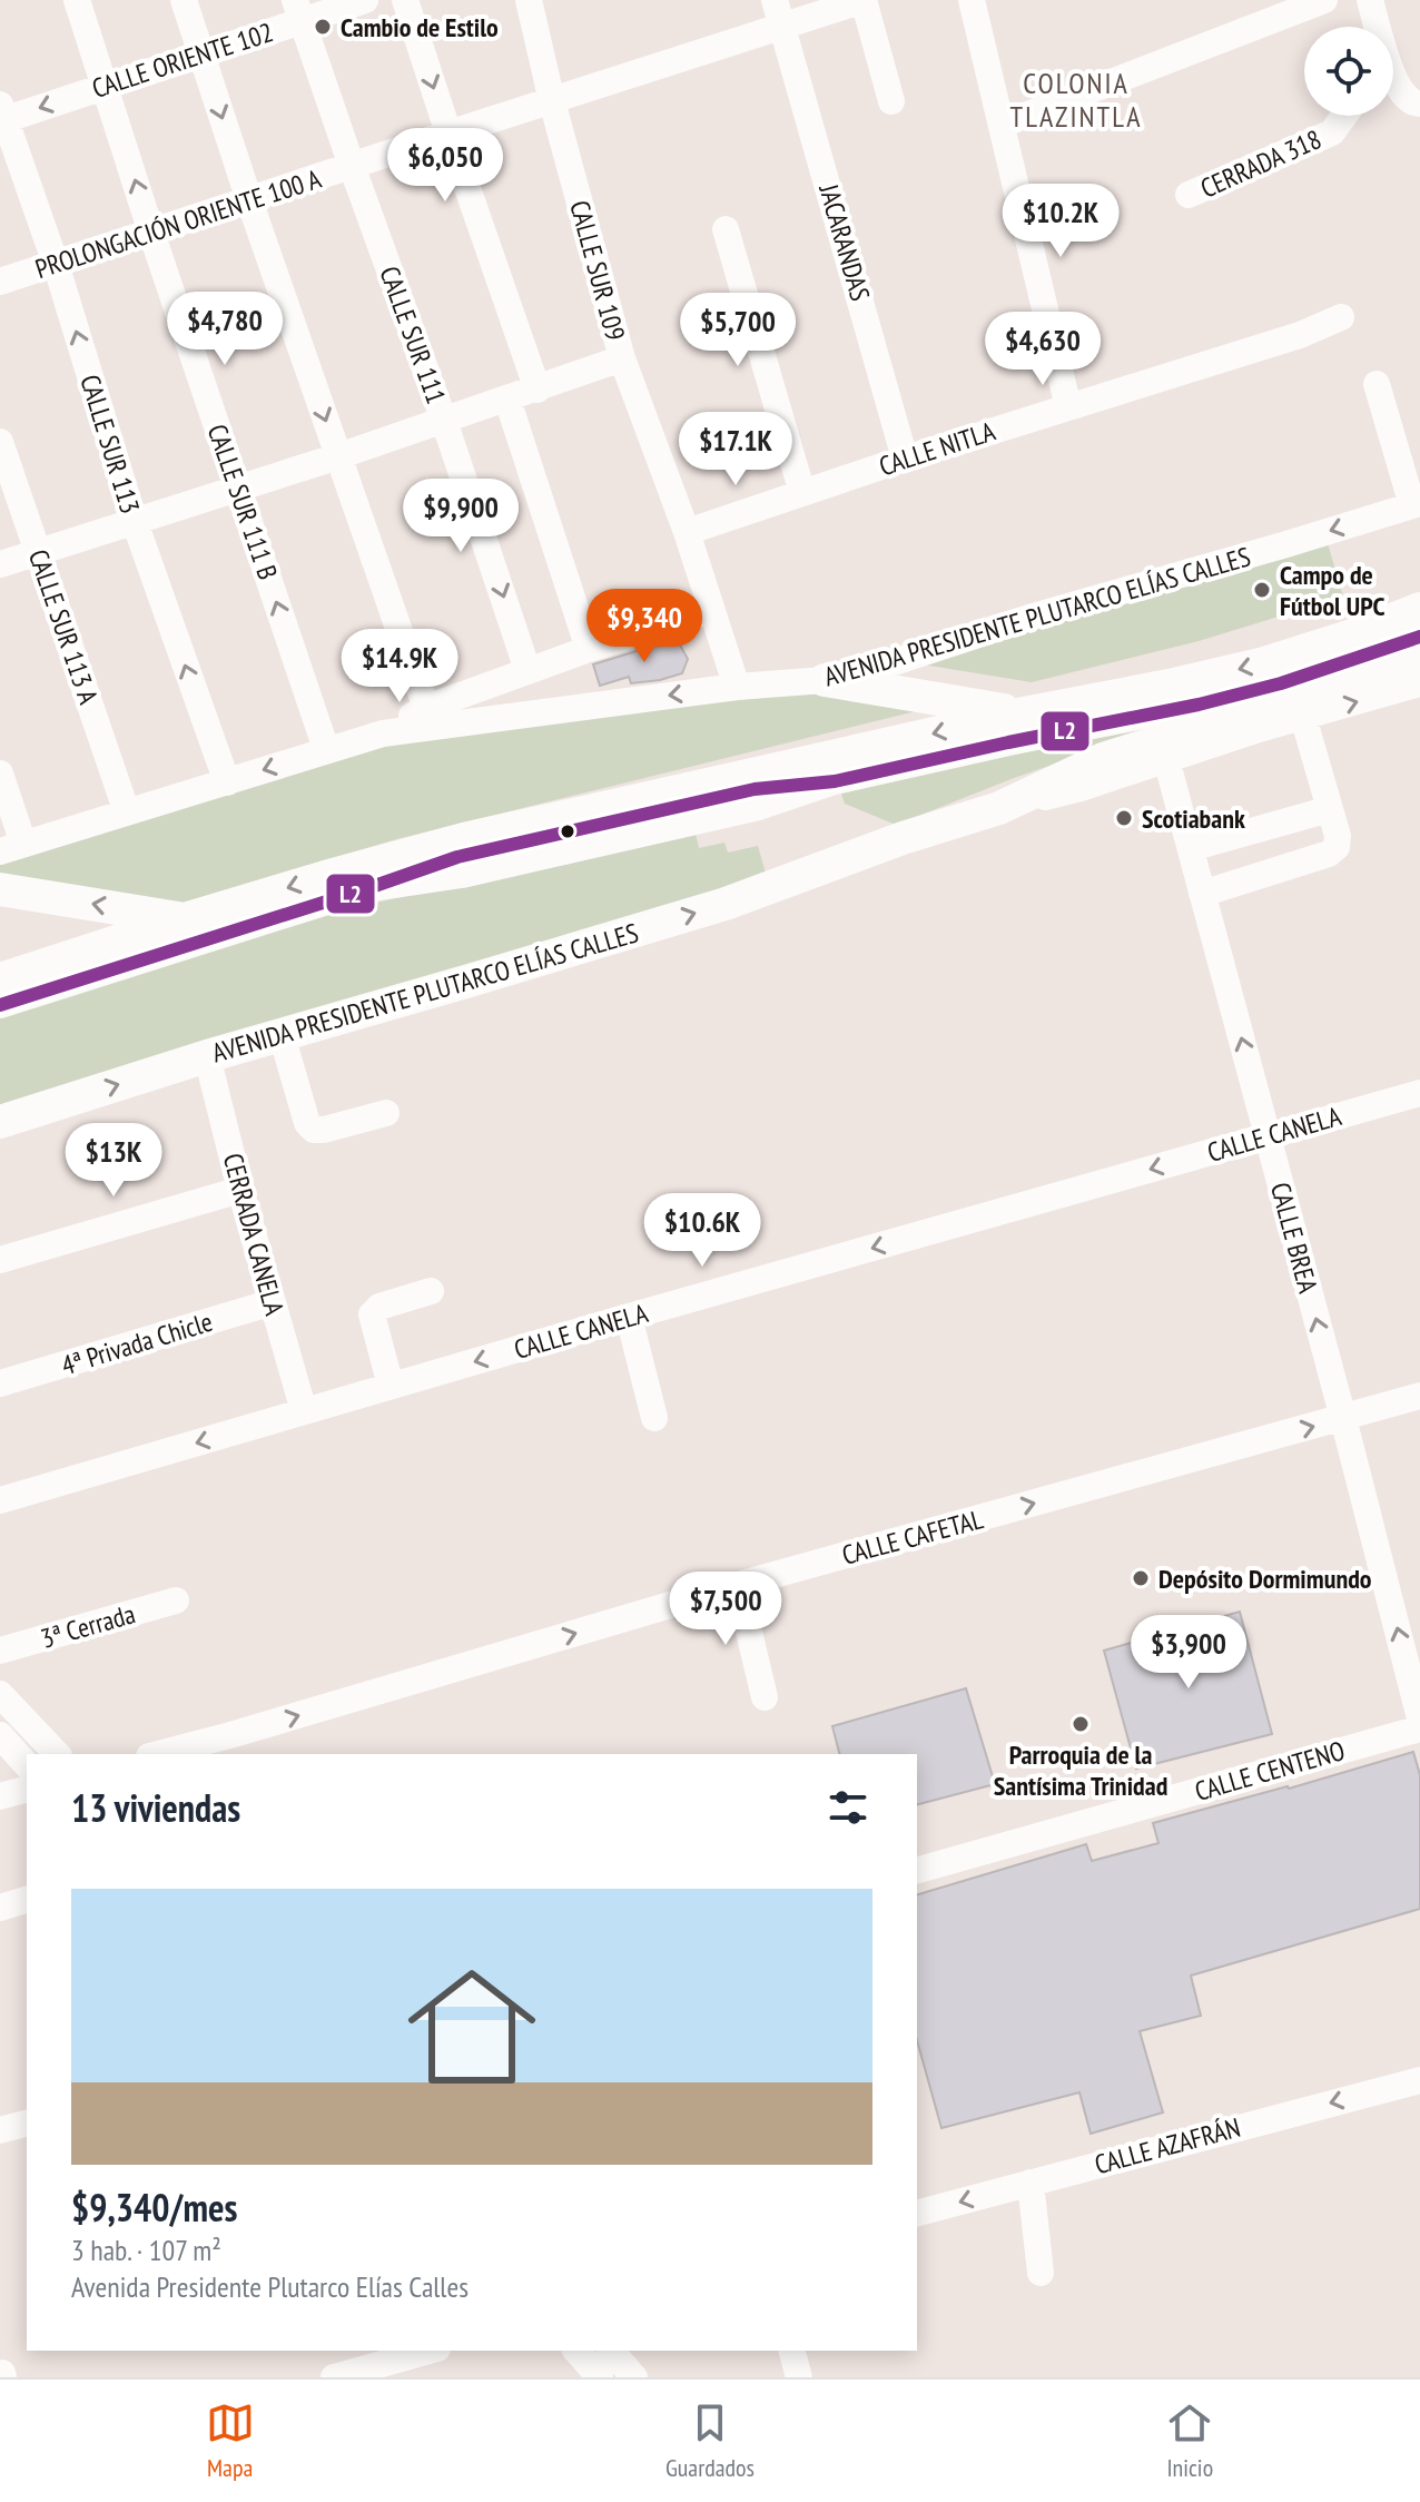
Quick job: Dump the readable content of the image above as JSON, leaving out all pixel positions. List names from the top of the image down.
{
  "streets": {
    "main road": ["AVENIDA PRESIDENTE PLUTARCO ELÍAS CALLES"],
    "street": [
      "CALLE ORIENTE 102",
      "CERRADA 318",
      "PROLONGACIÓN ORIENTE 100 A",
      "JACARANDAS",
      "CALLE SUR 109",
      "CALLE SUR 111",
      "CALLE SUR 113",
      "CALLE NITLA",
      "CALLE SUR 111 B",
      "CALLE SUR 113 A",
      "CALLE CANELA",
      "CERRADA CANELA",
      "CALLE BREA",
      "4ª Privada Chicle",
      "CALLE CAFETAL",
      "3ª Cerrada",
      "CALLE CENTENO",
      "CALLE AZAFRÁN"
    ]
  },
  "crossings": [
    ["CALLE ORIENTE 102", "CALLE SUR 111"],
    ["CALLE ORIENTE 102", "CALLE SUR 113"],
    ["CALLE ORIENTE 102", "CALLE SUR 111 B"],
    ["PROLONGACIÓN ORIENTE 100 A", "JACARANDAS"],
    ["PROLONGACIÓN ORIENTE 100 A", "CALLE SUR 109"],
    ["PROLONGACIÓN ORIENTE 100 A", "CALLE SUR 111"],
    ["PROLONGACIÓN ORIENTE 100 A", "CALLE SUR 113"],
    ["PROLONGACIÓN ORIENTE 100 A", "CALLE SUR 111 B"],
    ["JACARANDAS", "CALLE NITLA"],
    ["CALLE SUR 109", "CALLE NITLA"],
    ["CALLE SUR 109", "AVENIDA PRESIDENTE PLUTARCO ELÍAS CALLES"],
    ["CALLE SUR 111", "AVENIDA PRESIDENTE PLUTARCO ELÍAS CALLES"],
    ["CALLE SUR 113", "AVENIDA PRESIDENTE PLUTARCO ELÍAS CALLES"],
    ["CALLE SUR 111 B", "AVENIDA PRESIDENTE PLUTARCO ELÍAS CALLES"],
    ["AVENIDA PRESIDENTE PLUTARCO ELÍAS CALLES", "CALLE SUR 113 A"],
    ["AVENIDA PRESIDENTE PLUTARCO ELÍAS CALLES", "CERRADA CANELA"],
    ["AVENIDA PRESIDENTE PLUTARCO ELÍAS CALLES", "CALLE BREA"],
    ["CALLE CANELA", "CERRADA CANELA"],
    ["CALLE CANELA", "CALLE BREA"],
    ["CERRADA CANELA", "4ª Privada Chicle"],
    ["CALLE BREA", "CALLE CAFETAL"]
  ],
  "one_way": [
    "CALLE CANELA",
    "CALLE BREA",
    "CALLE CAFETAL",
    "CALLE AZAFRÁN"
  ],
  "districts": ["COLONIA TLAZINTLA"],
  "places": [
    "Cambio de Estilo",
    "Campo de Fútbol UPC",
    "Scotiabank",
    "Depósito Dormimundo",
    "Parroquia de la Santísima Trinidad"
  ],
  "lines": ["transit line L2"],
  "page": {
    "price": [
      "$6,050",
      "$10.2K",
      "$4,780",
      "$5,700",
      "$4,630",
      "$17.1K",
      "$9,900",
      "$9,340",
      "$14.9K",
      "$13K",
      "$10.6K",
      "$7,500",
      "$3,900"
    ],
    "heading": "13 viviendas",
    "list": [
      {
        "name": "$9,340/mes",
        "note": "3 hab. · 107 m² · Avenida Presidente Plutarco Elías Calles"
      }
    ],
    "tabs": ["Mapa", "Guardados", "Inicio"]
  }
}
